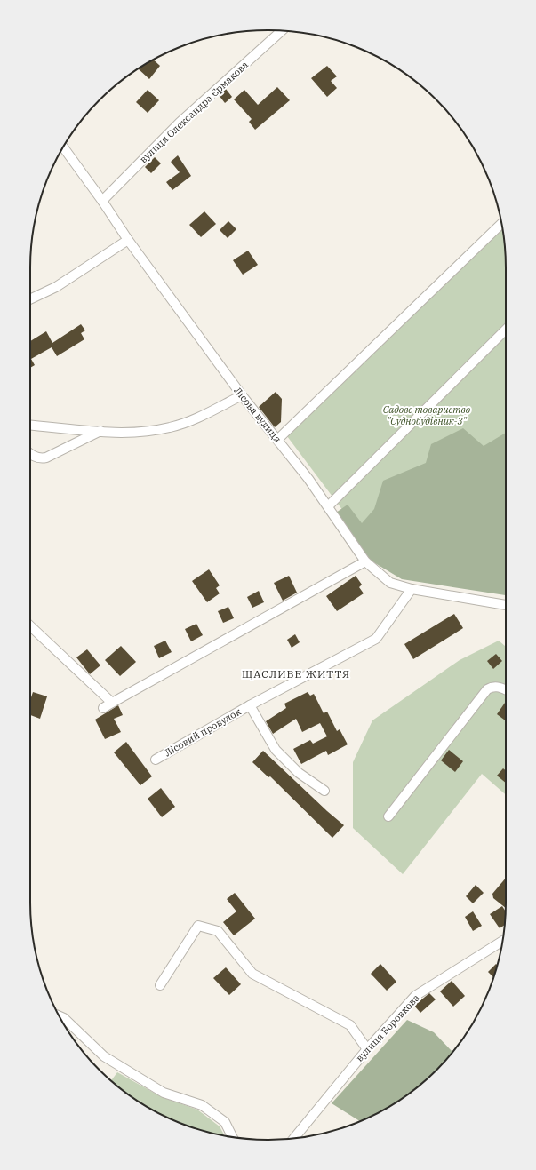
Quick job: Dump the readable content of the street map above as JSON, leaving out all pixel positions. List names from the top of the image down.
{
  "streets": {
    "street": [
      "вулиця Олександра Єрмакова",
      "Лісова вулиця",
      "Лісовий провулок",
      "вулиця Боровкова"
    ]
  },
  "crossings": [
    ["вулиця Олександра Єрмакова", "Лісова вулиця"],
    ["Лісова вулиця", "Лісовий провулок"]
  ],
  "districts": ["ЩАСЛИВЕ ЖИТТЯ"],
  "parks": ["Садове товариство \"Суднобудівник-3\""]
}
